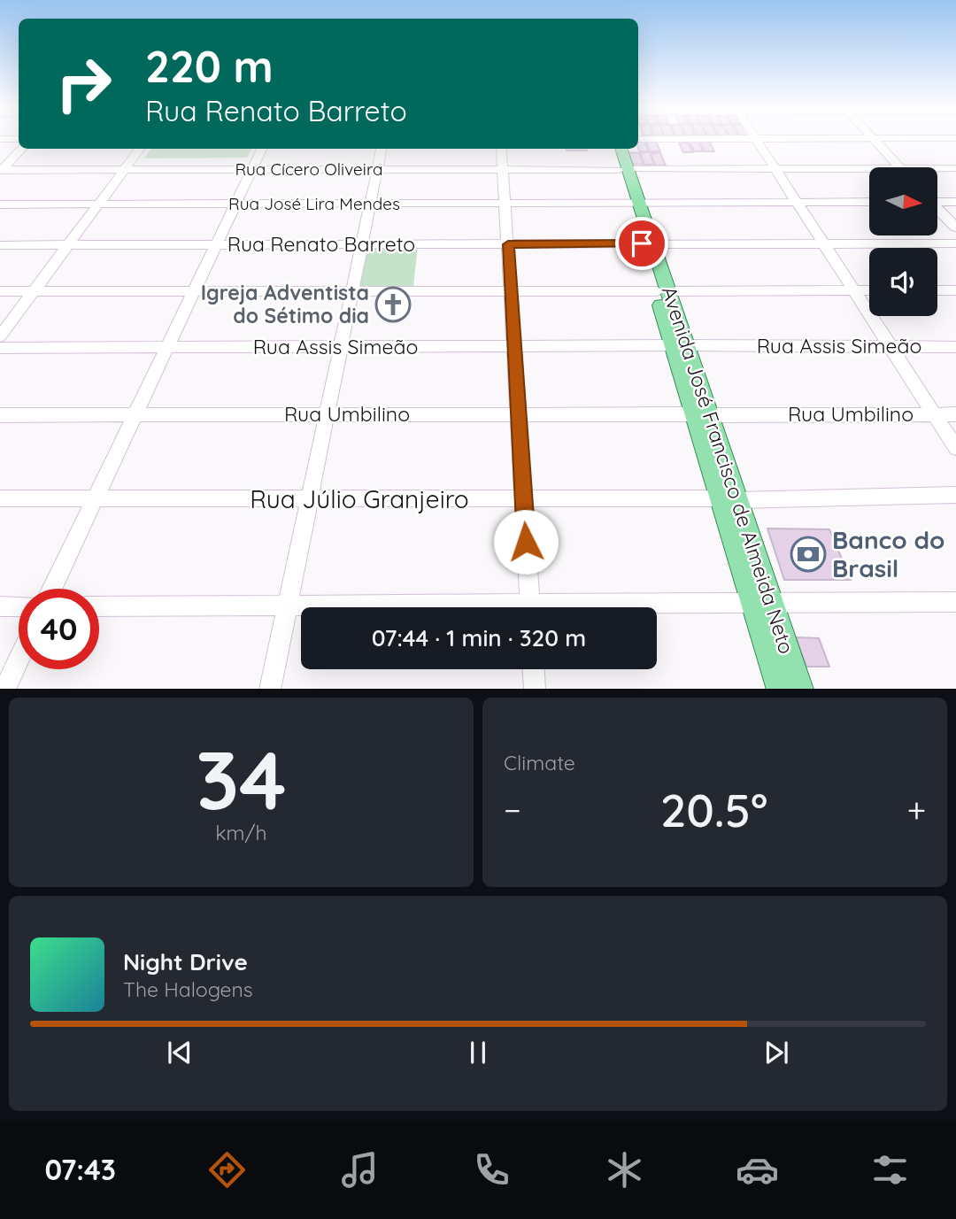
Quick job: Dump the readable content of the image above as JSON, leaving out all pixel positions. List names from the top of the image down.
{
  "streets": {
    "main road": ["Avenida José Francisco de Almeida Neto"],
    "street": [
      "Rua Cícero Oliveira",
      "Rua José Lira Mendes",
      "Rua Renato Barreto",
      "Rua Assis Simeão",
      "Rua Umbilino",
      "Rua Júlio Granjeiro"
    ]
  },
  "crossings": [
    ["Rua Cícero Oliveira", "Avenida José Francisco de Almeida Neto"],
    ["Rua José Lira Mendes", "Avenida José Francisco de Almeida Neto"],
    ["Rua Renato Barreto", "Avenida José Francisco de Almeida Neto"],
    ["Rua Assis Simeão", "Avenida José Francisco de Almeida Neto"],
    ["Rua Umbilino", "Avenida José Francisco de Almeida Neto"],
    ["Avenida José Francisco de Almeida Neto", "Rua Júlio Granjeiro"]
  ],
  "places": {
    "church": ["Igreja Adventista do Sétimo dia"],
    "bank": ["Banco do Brasil"]
  },
  "north": "right",
  "page": {
    "turn": ["220 m", "Rua Renato Barreto"],
    "limit": "40",
    "trip": "07:44 · 1 min · 320 m",
    "tile": [
      ["34", "km/h"],
      "Climate"
    ],
    "heat": ["−", "20.5°", "+"],
    "song": ["Night Drive", "The Halogens"],
    "tabs": "07:43"
  }
}
